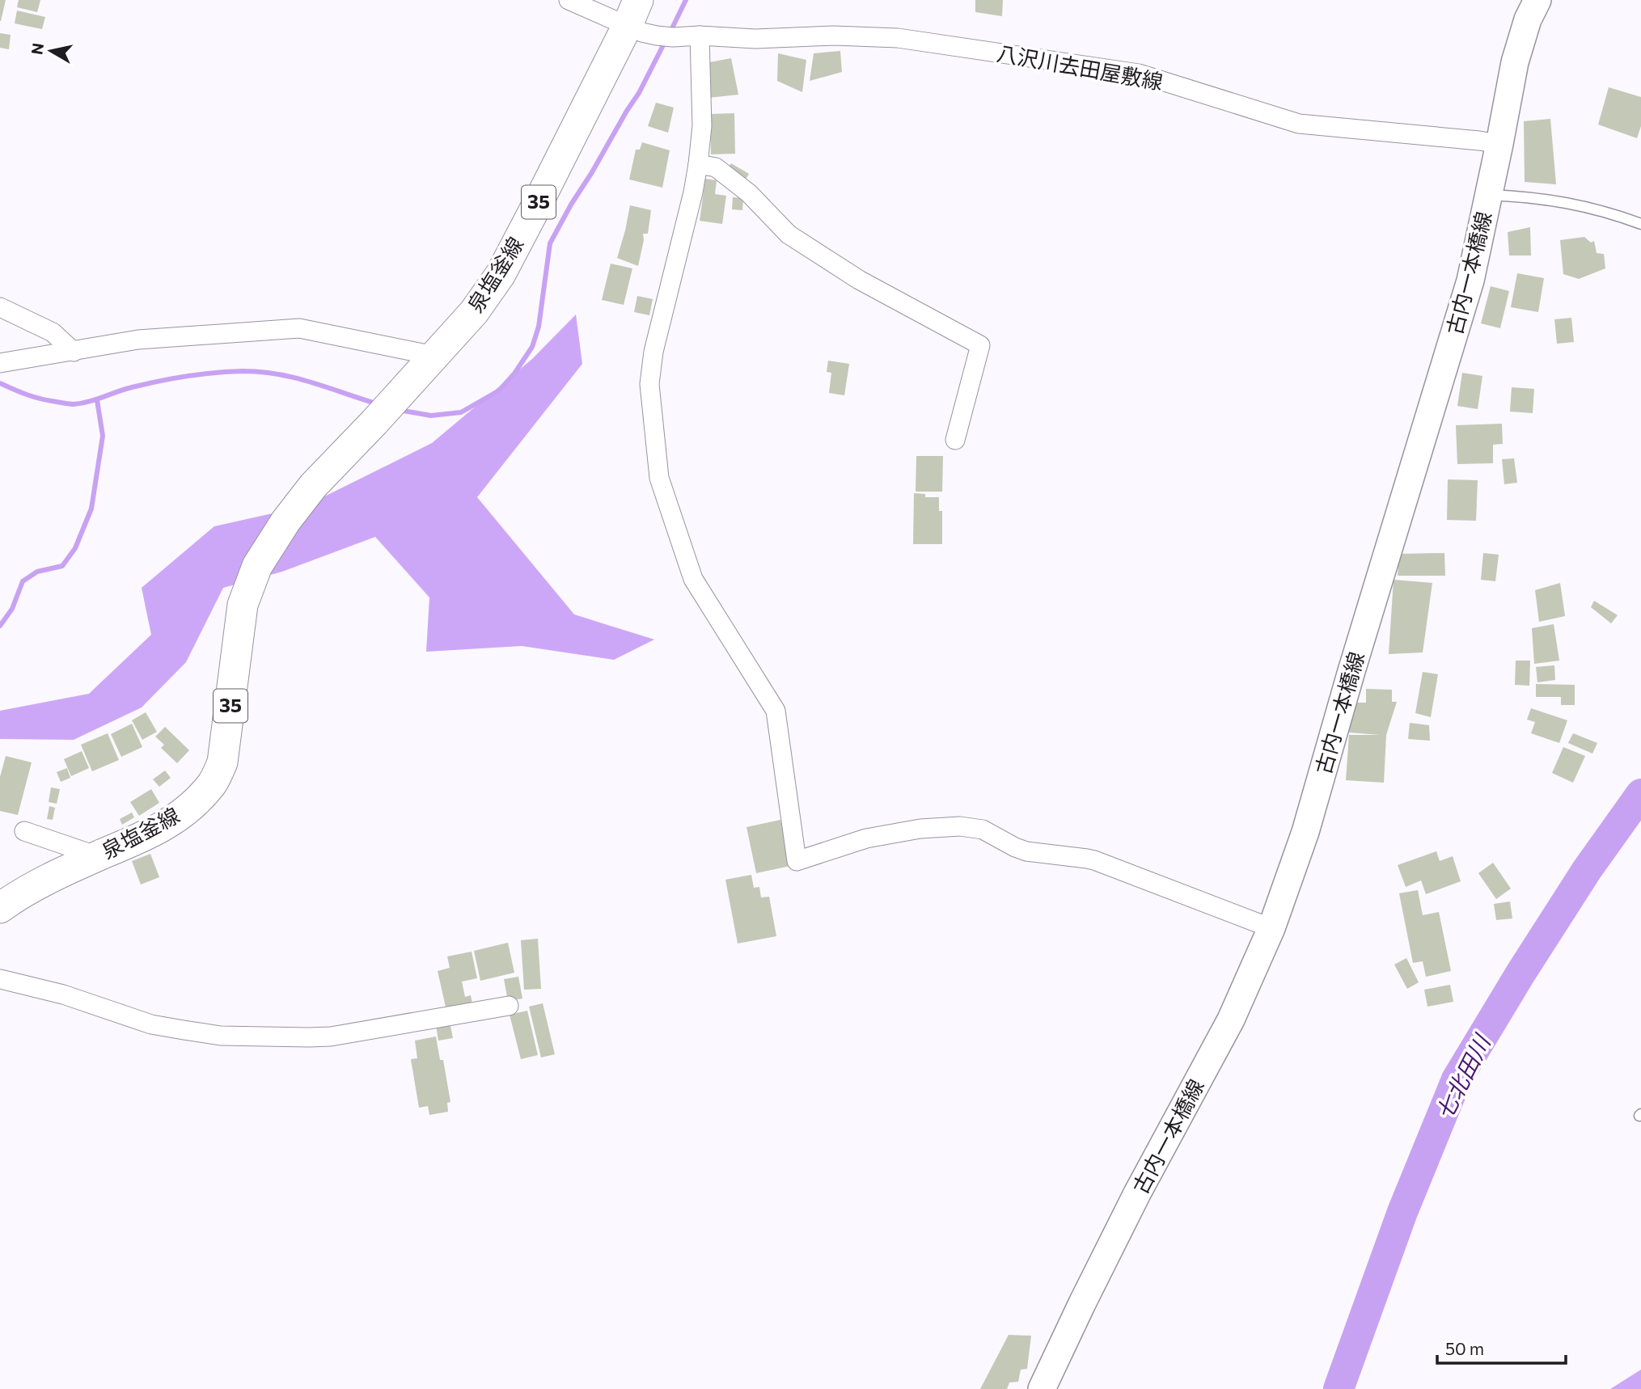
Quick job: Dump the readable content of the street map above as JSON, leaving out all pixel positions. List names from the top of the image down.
{
  "streets": {
    "main road": ["35", "泉塩釜線"],
    "street": ["八沢川去田屋敷線", "古内一本橋線"]
  },
  "crossings": [
    ["八沢川去田屋敷線", "古内一本橋線"],
    ["八沢川去田屋敷線", "泉塩釜線"]
  ],
  "water": ["七北田川"],
  "scale_bar": "50 m",
  "north": "left"
}
